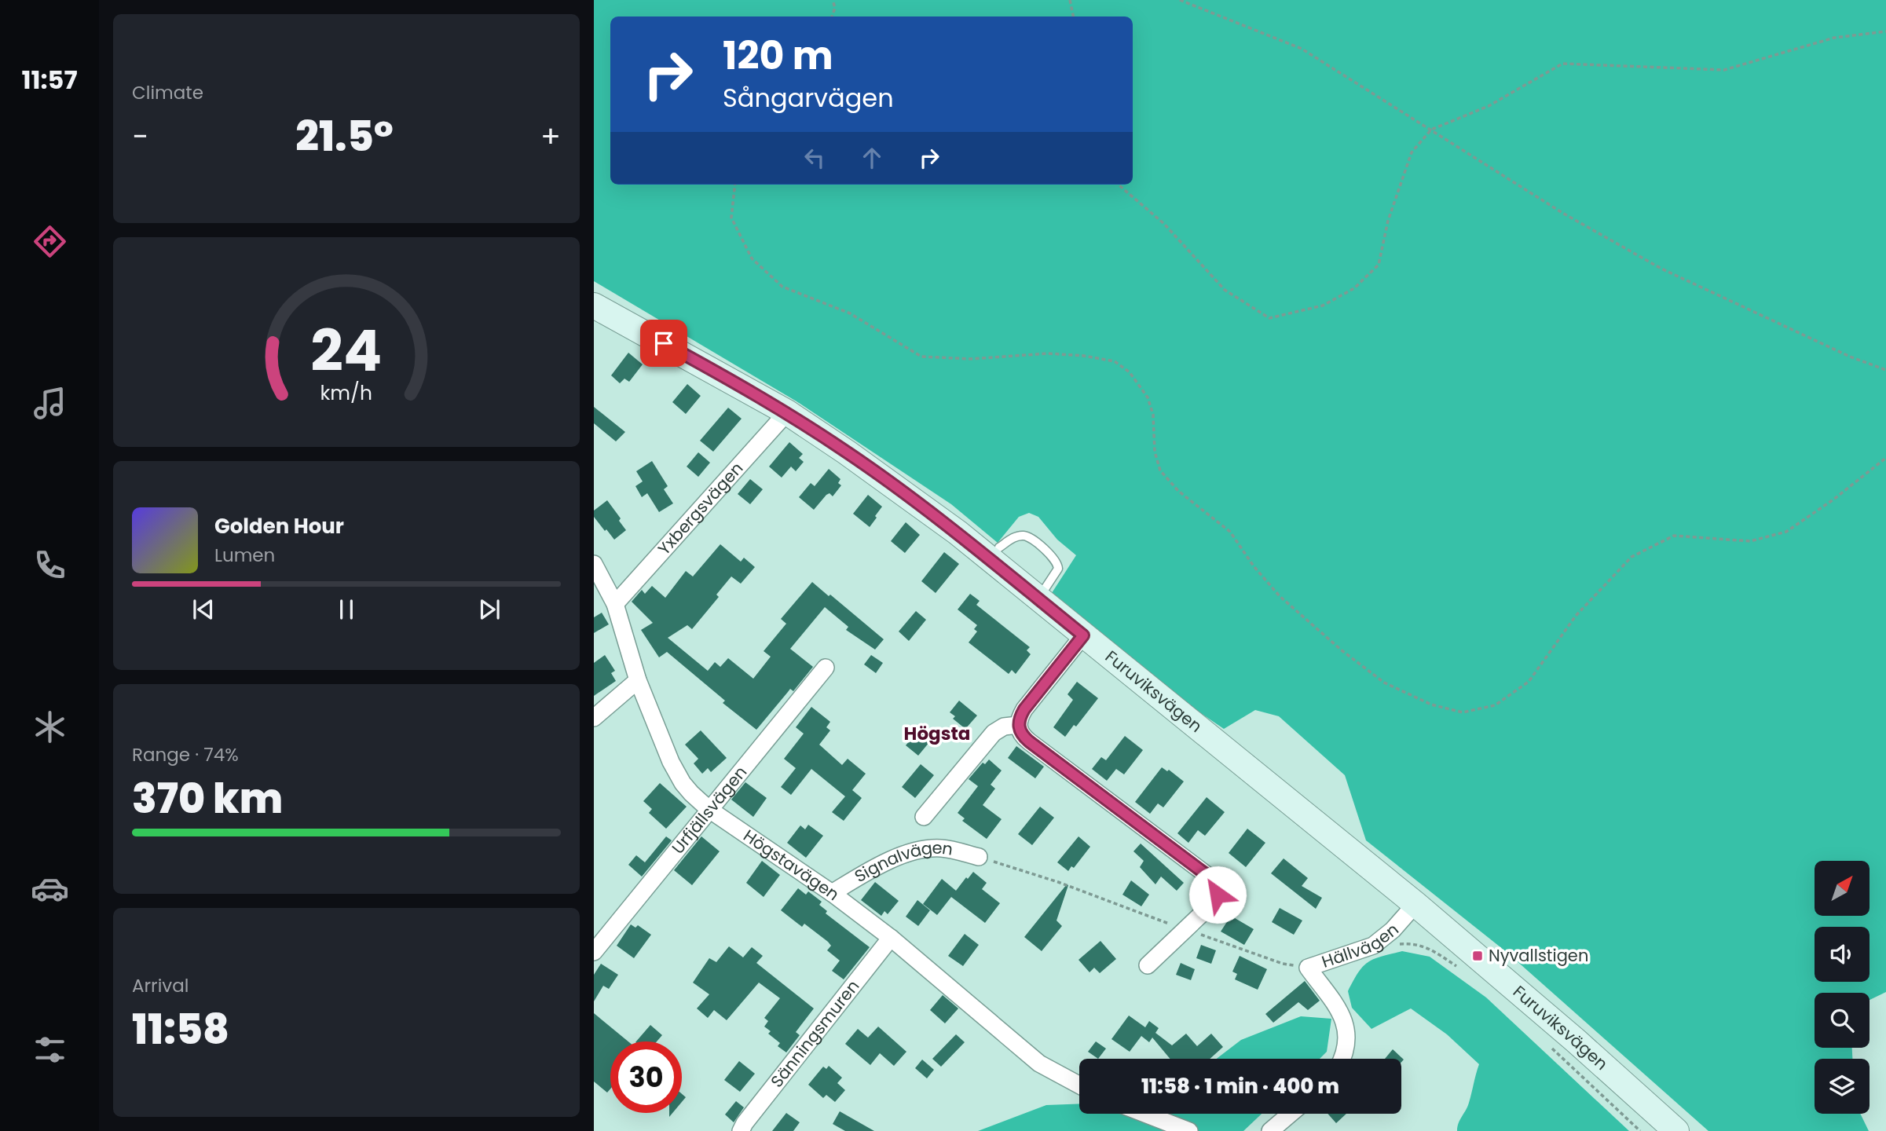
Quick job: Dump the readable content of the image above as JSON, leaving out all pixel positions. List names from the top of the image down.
{
  "streets": {
    "main road": ["Furuviksvägen"],
    "street": [
      "Yxbergsvägen",
      "Urfjällsvägen",
      "Högstavägen",
      "Signalvägen",
      "Hällvägen",
      "Sänningsmuren"
    ]
  },
  "crossings": [
    ["Yxbergsvägen", "Furuviksvägen"],
    ["Yxbergsvägen", "Högstavägen"],
    ["Furuviksvägen", "Hällvägen"],
    ["Urfjällsvägen", "Högstavägen"],
    ["Högstavägen", "Signalvägen"],
    ["Högstavägen", "Sänningsmuren"]
  ],
  "districts": ["Högsta"],
  "places": {
    "transit": ["Nyvallstigen"]
  },
  "north": "top right",
  "page": {
    "tabs": "11:57",
    "tile": [
      "Climate",
      ["Range · 74%", "370 km"],
      ["Arrival", "11:58"]
    ],
    "turn": ["120 m", "Sångarvägen"],
    "heat": ["−", "21.5°", "+"],
    "song": ["Golden Hour", "Lumen"],
    "limit": "30",
    "trip": "11:58 · 1 min · 400 m",
    "gauge": ["24", "km/h"]
  }
}
